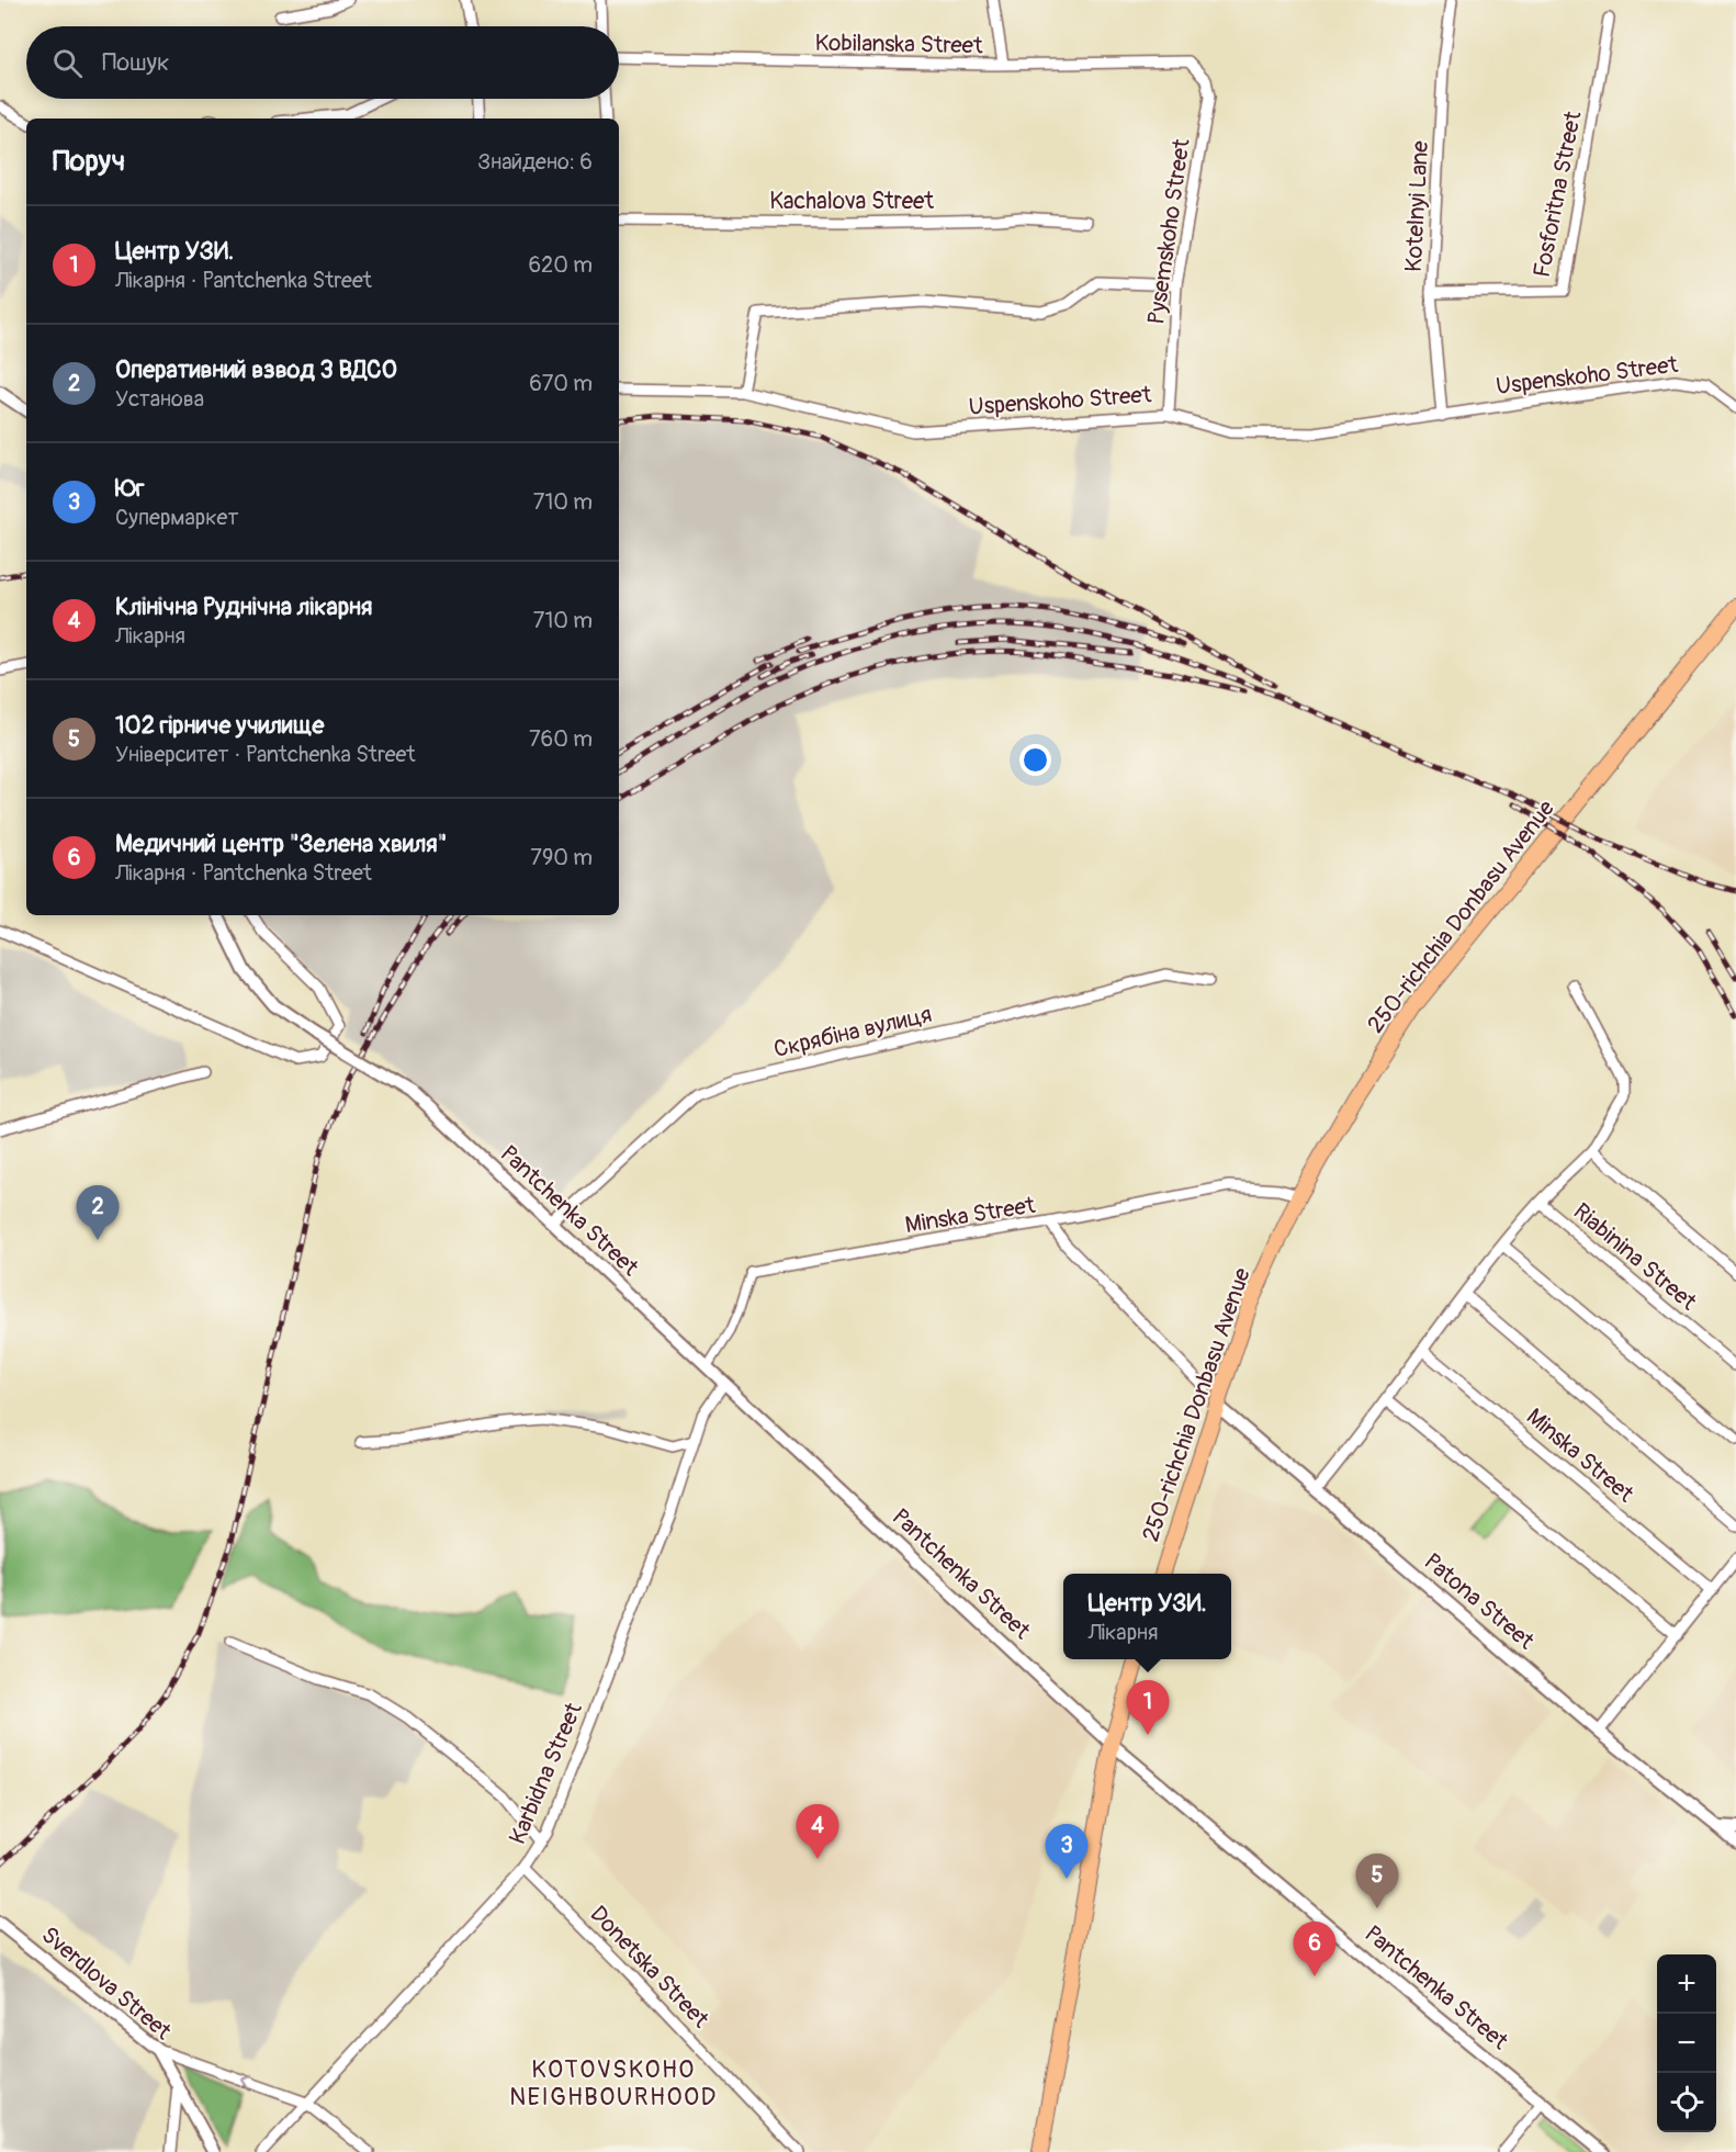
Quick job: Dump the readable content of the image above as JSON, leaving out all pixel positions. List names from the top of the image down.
{
  "streets": {
    "main road": ["250-richchia Donbasu Avenue"],
    "street": [
      "Kobilanska Street",
      "Fosforitna Street",
      "Kachalova Street",
      "Kotelnyi Lane",
      "Pysemskoho Street",
      "Uspenskoho Street",
      "Скрябіна вулиця",
      "Pantchenka Street",
      "Minska Street",
      "Riabinina Street",
      "Patona Street",
      "Karbidna Street",
      "Donetska Street",
      "Sverdlova Street"
    ]
  },
  "crossings": [
    ["Kobilanska Street", "Pysemskoho Street"],
    ["Fosforitna Street", "Kotelnyi Lane"],
    ["Kotelnyi Lane", "Uspenskoho Street"],
    ["Pysemskoho Street", "Uspenskoho Street"],
    ["250-richchia Donbasu Avenue", "Minska Street"],
    ["250-richchia Donbasu Avenue", "Patona Street"],
    ["Скрябіна вулиця", "Pantchenka Street"],
    ["Pantchenka Street", "Minska Street"],
    ["Pantchenka Street", "Karbidna Street"],
    ["Karbidna Street", "Donetska Street"]
  ],
  "districts": ["KOTOVSKOHO NEIGHBOURHOOD"],
  "page": {
    "search": "Пошук",
    "heading": ["Поруч", "Знайдено: 6"],
    "list": [
      {
        "mark": "1",
        "name": "Центр УЗИ.",
        "note": "Лікарня · Pantchenka Street",
        "value": "620 m"
      },
      {
        "mark": "2",
        "name": "Оперативний взвод 3 ВДСО",
        "note": "Установа",
        "value": "670 m"
      },
      {
        "mark": "3",
        "name": "Юг",
        "note": "Супермаркет",
        "value": "710 m"
      },
      {
        "mark": "4",
        "name": "Клінічна Руднічна лікарня",
        "note": "Лікарня",
        "value": "710 m"
      },
      {
        "mark": "5",
        "name": "102 гірниче училище",
        "note": "Університет · Pantchenka Street",
        "value": "760 m"
      },
      {
        "mark": "6",
        "name": "Медичний центр \"Зелена хвиля\"",
        "note": "Лікарня · Pantchenka Street",
        "value": "790 m"
      }
    ],
    "pins": [
      "2",
      "1",
      "4",
      "3",
      "5",
      "6"
    ],
    "popup": ["Центр УЗИ.", "Лікарня"],
    "map_buttons": ["+", "−"]
  }
}
